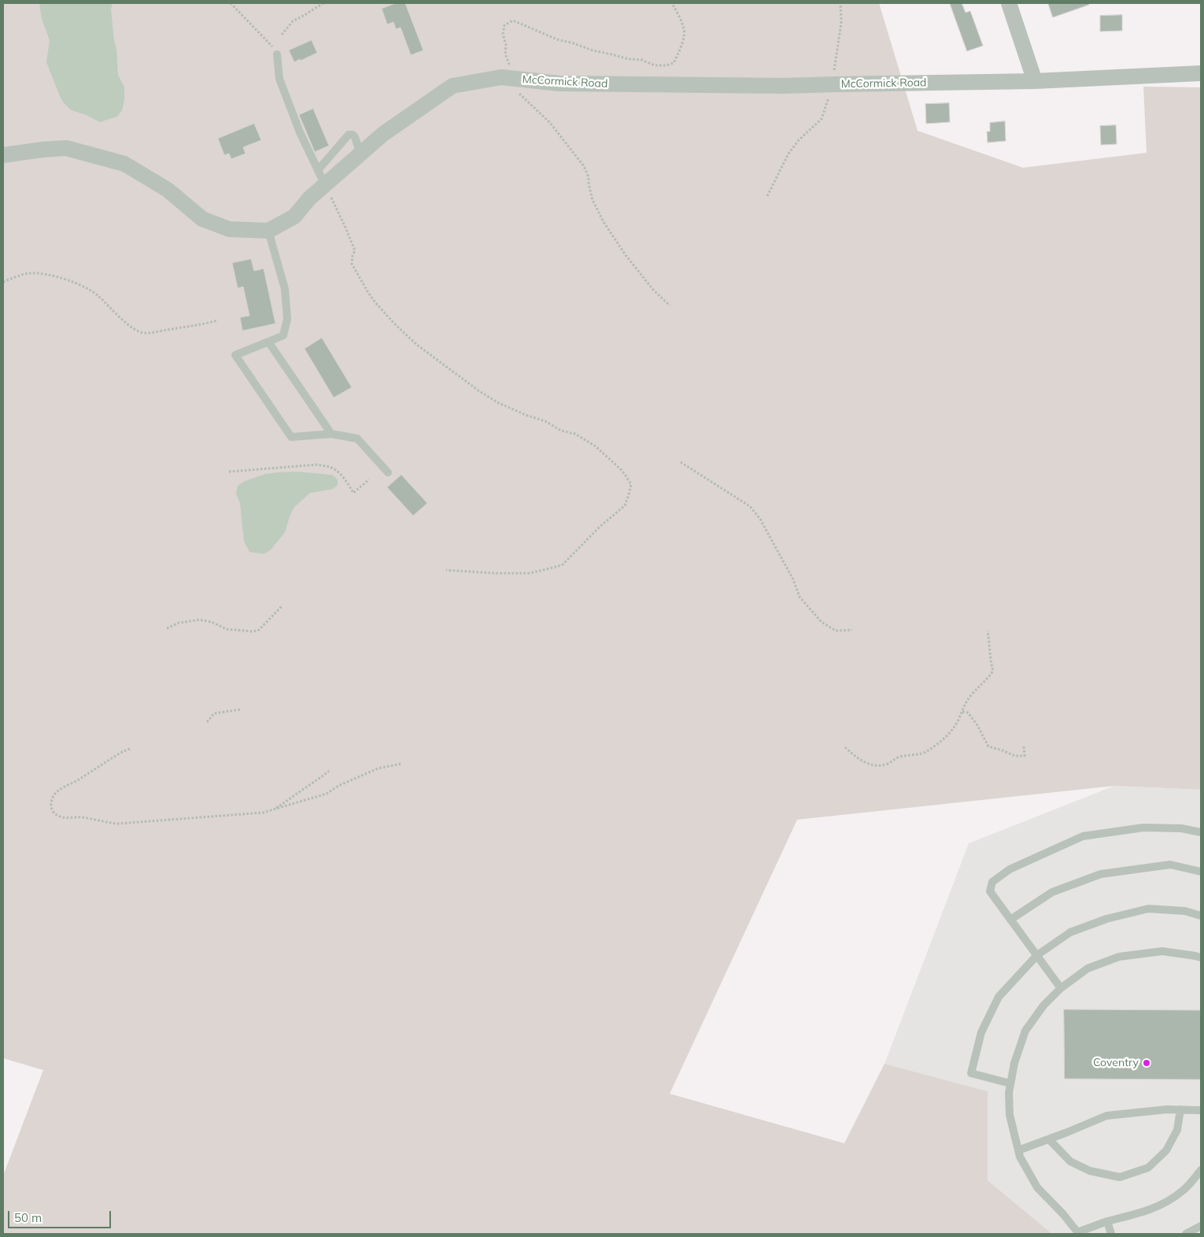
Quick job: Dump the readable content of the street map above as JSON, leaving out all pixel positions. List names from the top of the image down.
{
  "streets": {
    "street": ["McCormick Road"]
  },
  "places": ["Coventry"],
  "scale_bar": "50 m"
}
